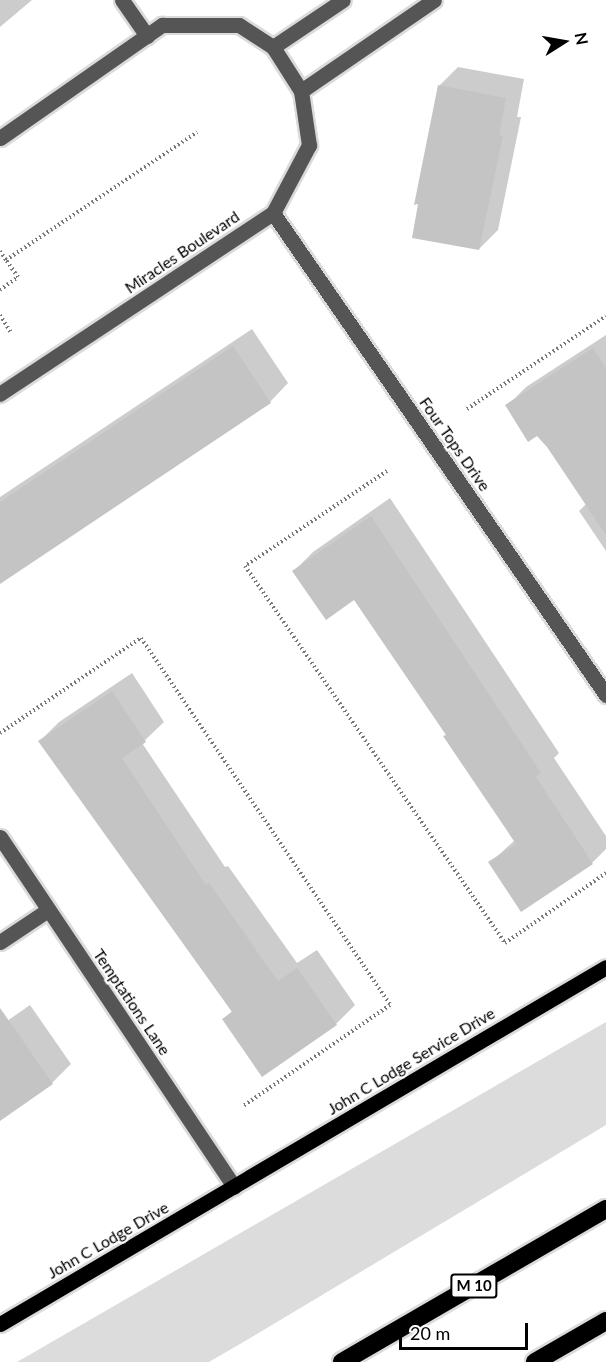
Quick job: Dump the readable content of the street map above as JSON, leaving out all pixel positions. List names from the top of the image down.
{
  "streets": {
    "highway": ["M 10"],
    "main road": ["John C Lodge Service Drive", "John C Lodge Drive"],
    "street": ["Miracles Boulevard", "Four Tops Drive", "Temptations Lane"]
  },
  "crossings": [
    ["Miracles Boulevard", "Four Tops Drive"],
    ["Temptations Lane", "John C Lodge Service Drive"],
    ["Temptations Lane", "John C Lodge Drive"],
    ["John C Lodge Service Drive", "John C Lodge Drive"]
  ],
  "scale_bar": "20 m",
  "north": "right"
}
